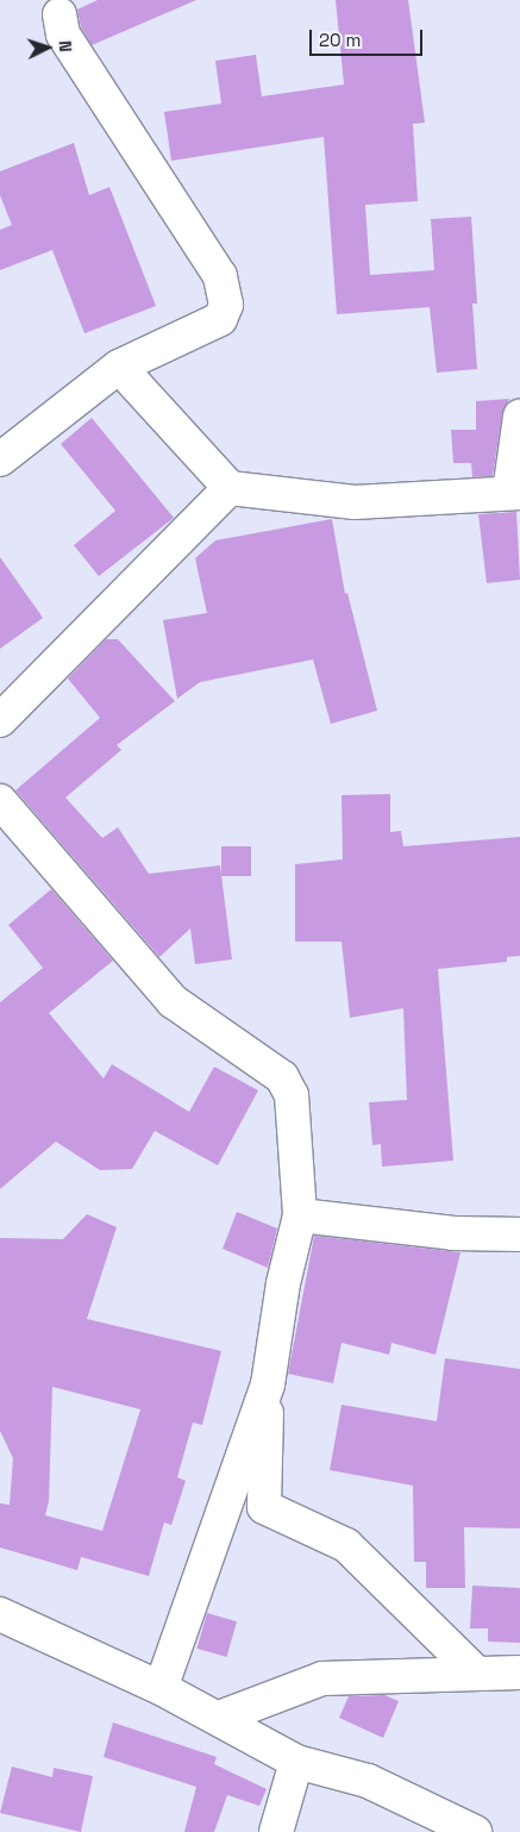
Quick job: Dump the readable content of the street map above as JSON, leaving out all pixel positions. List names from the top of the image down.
{
  "scale_bar": "20 m",
  "north": "right"
}
